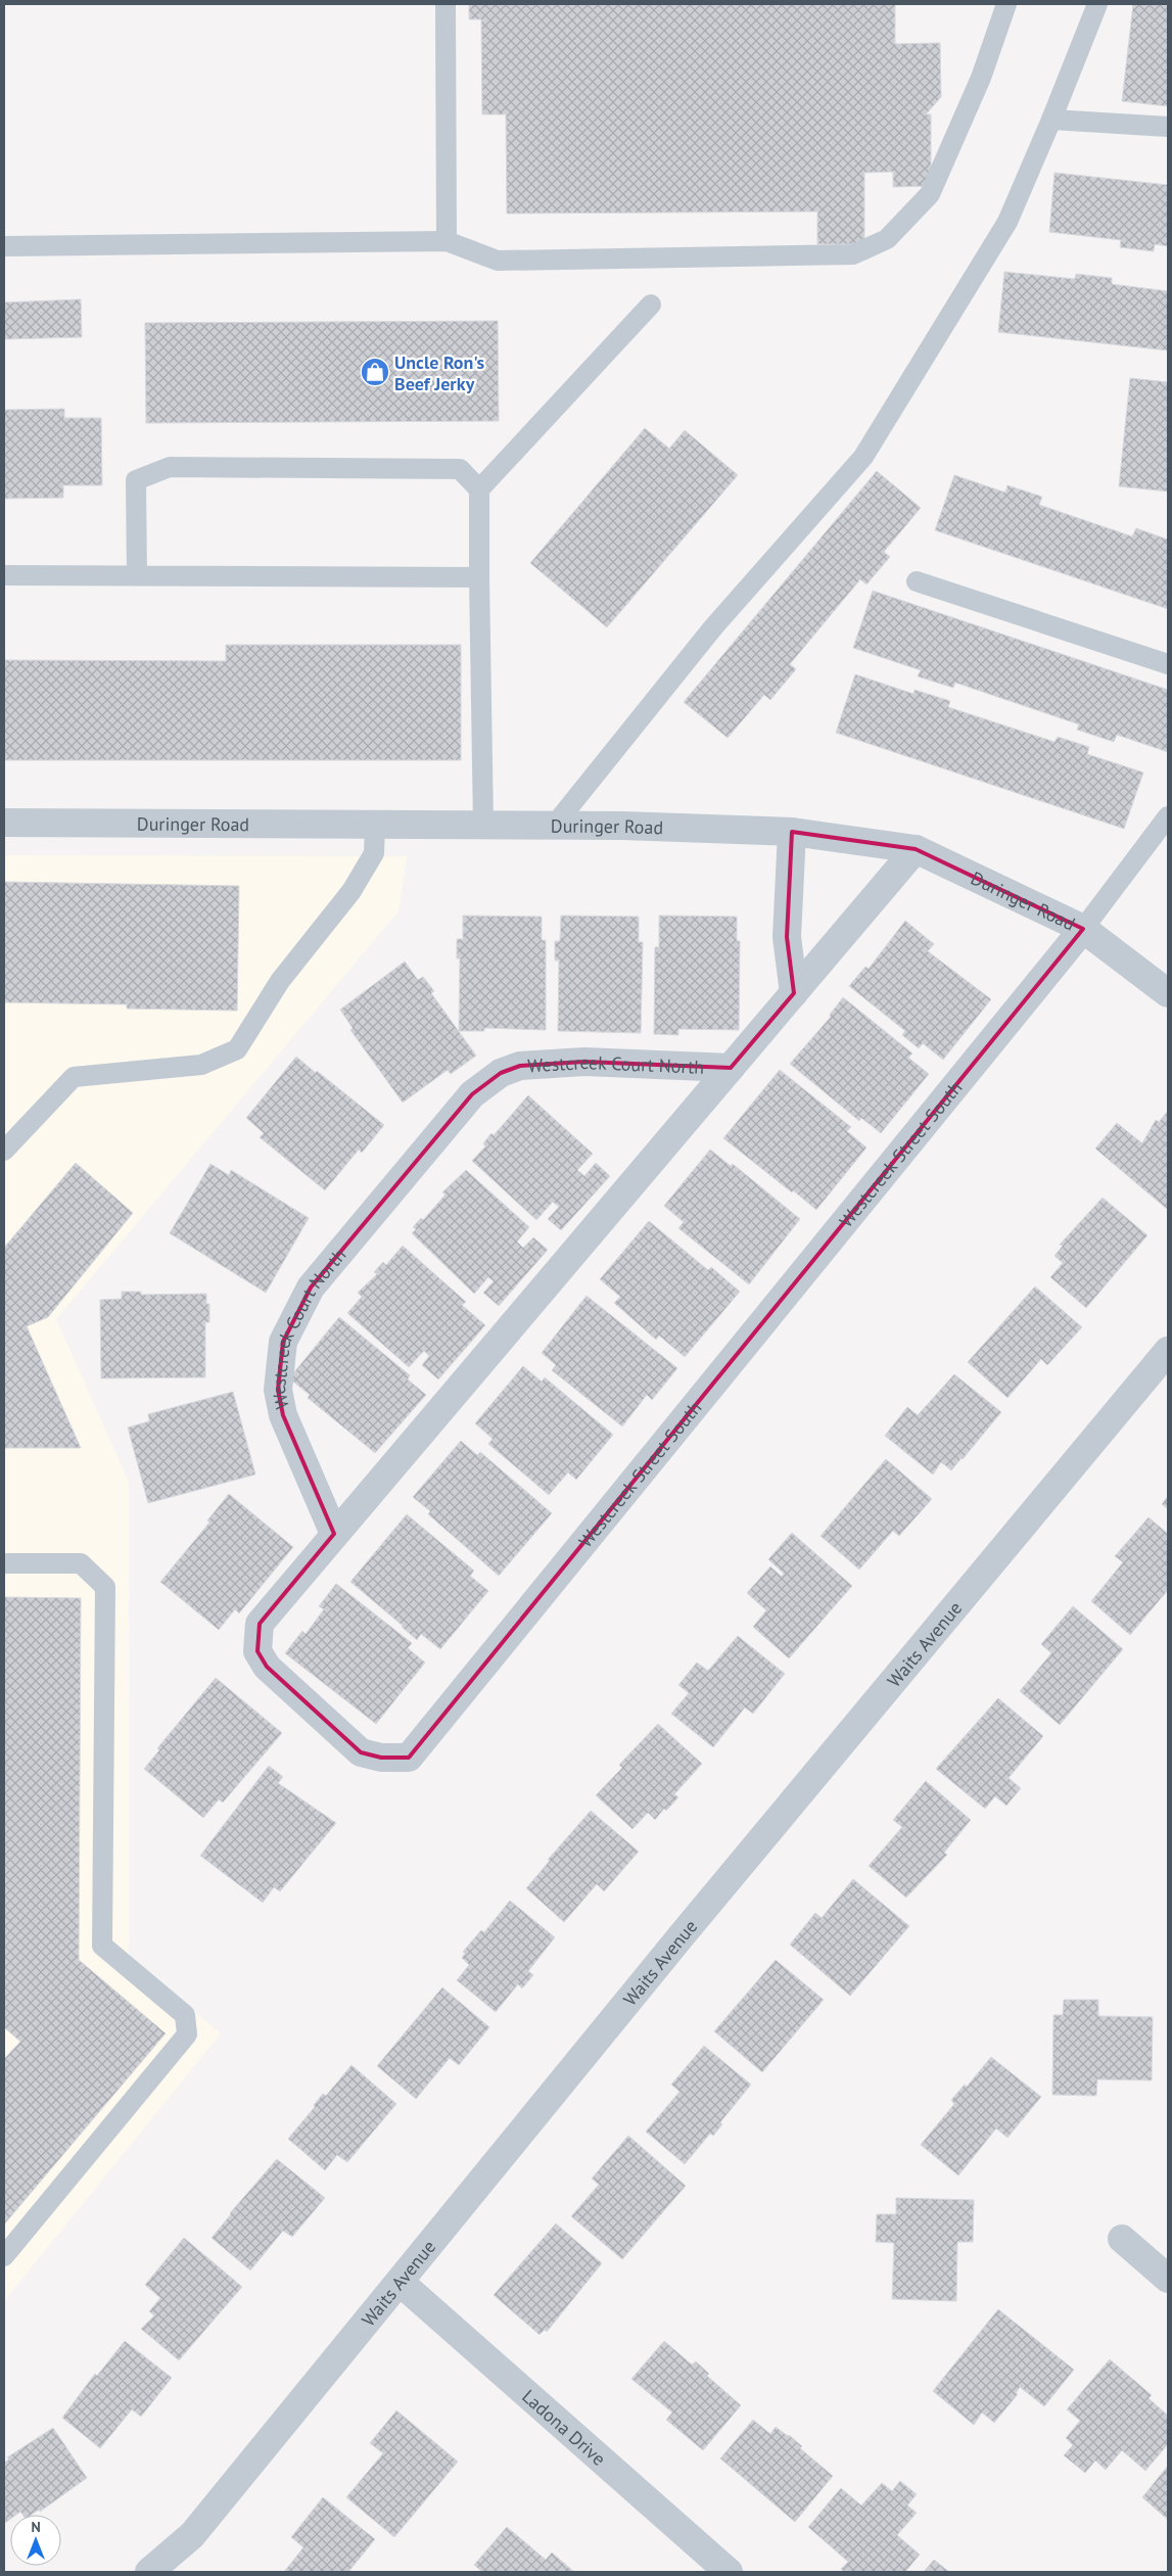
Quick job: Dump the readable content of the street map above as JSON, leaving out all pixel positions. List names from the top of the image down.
{
  "streets": {
    "street": [
      "Duringer Road",
      "Westcreek Court North",
      "Westcreek Street South",
      "Waits Avenue",
      "Ladona Drive"
    ]
  },
  "crossings": [
    ["Duringer Road", "Westcreek Court North"],
    ["Duringer Road", "Westcreek Street South"],
    ["Westcreek Court North", "Westcreek Street South"],
    ["Waits Avenue", "Ladona Drive"]
  ],
  "places": {
    "shop": ["Uncle Ron's Beef Jerky"]
  },
  "north": "top"
}
